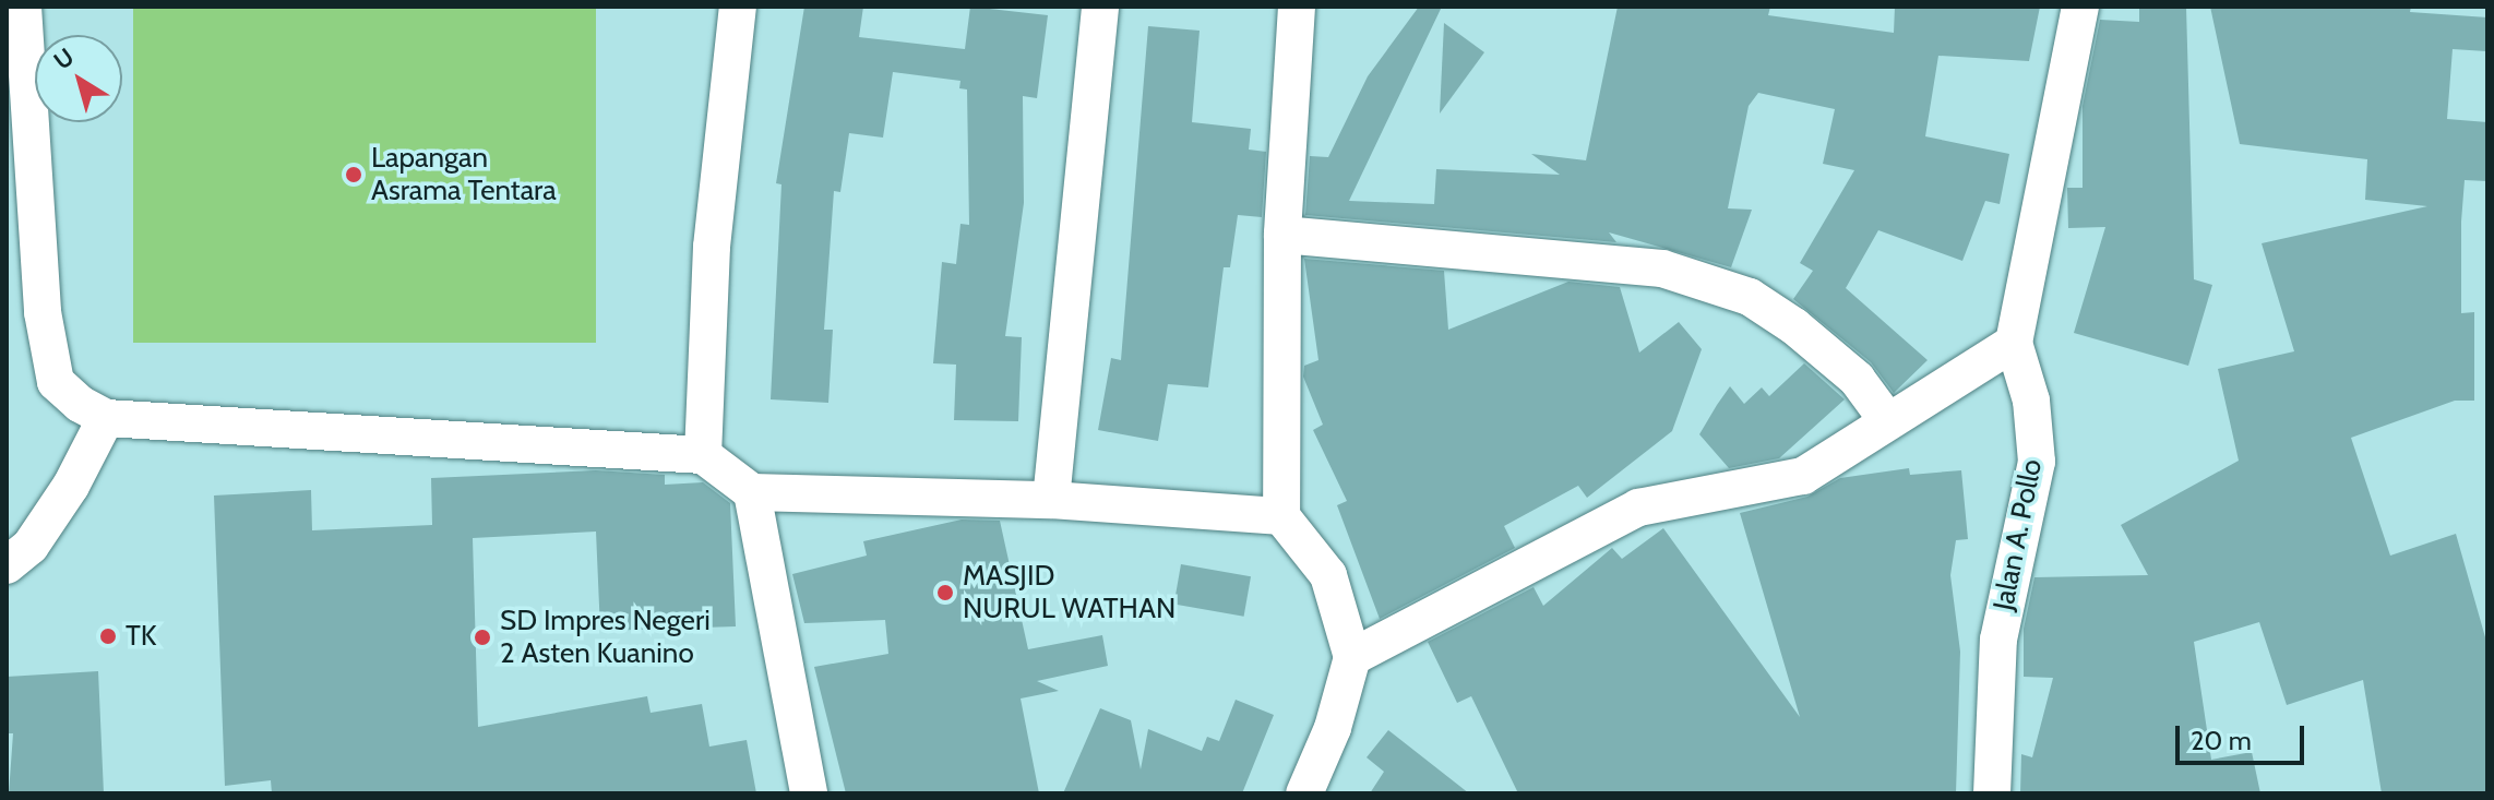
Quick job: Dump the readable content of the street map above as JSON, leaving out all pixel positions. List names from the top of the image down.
{
  "streets": {
    "street": ["Jalan A. Pollo"]
  },
  "places": [
    "Lapangan Asrama Tentara",
    "MASJID NURUL WATHAN",
    "TK",
    "SD Impres Negeri 2 Asten Kuanino"
  ],
  "scale_bar": "20 m",
  "north": "top left"
}
